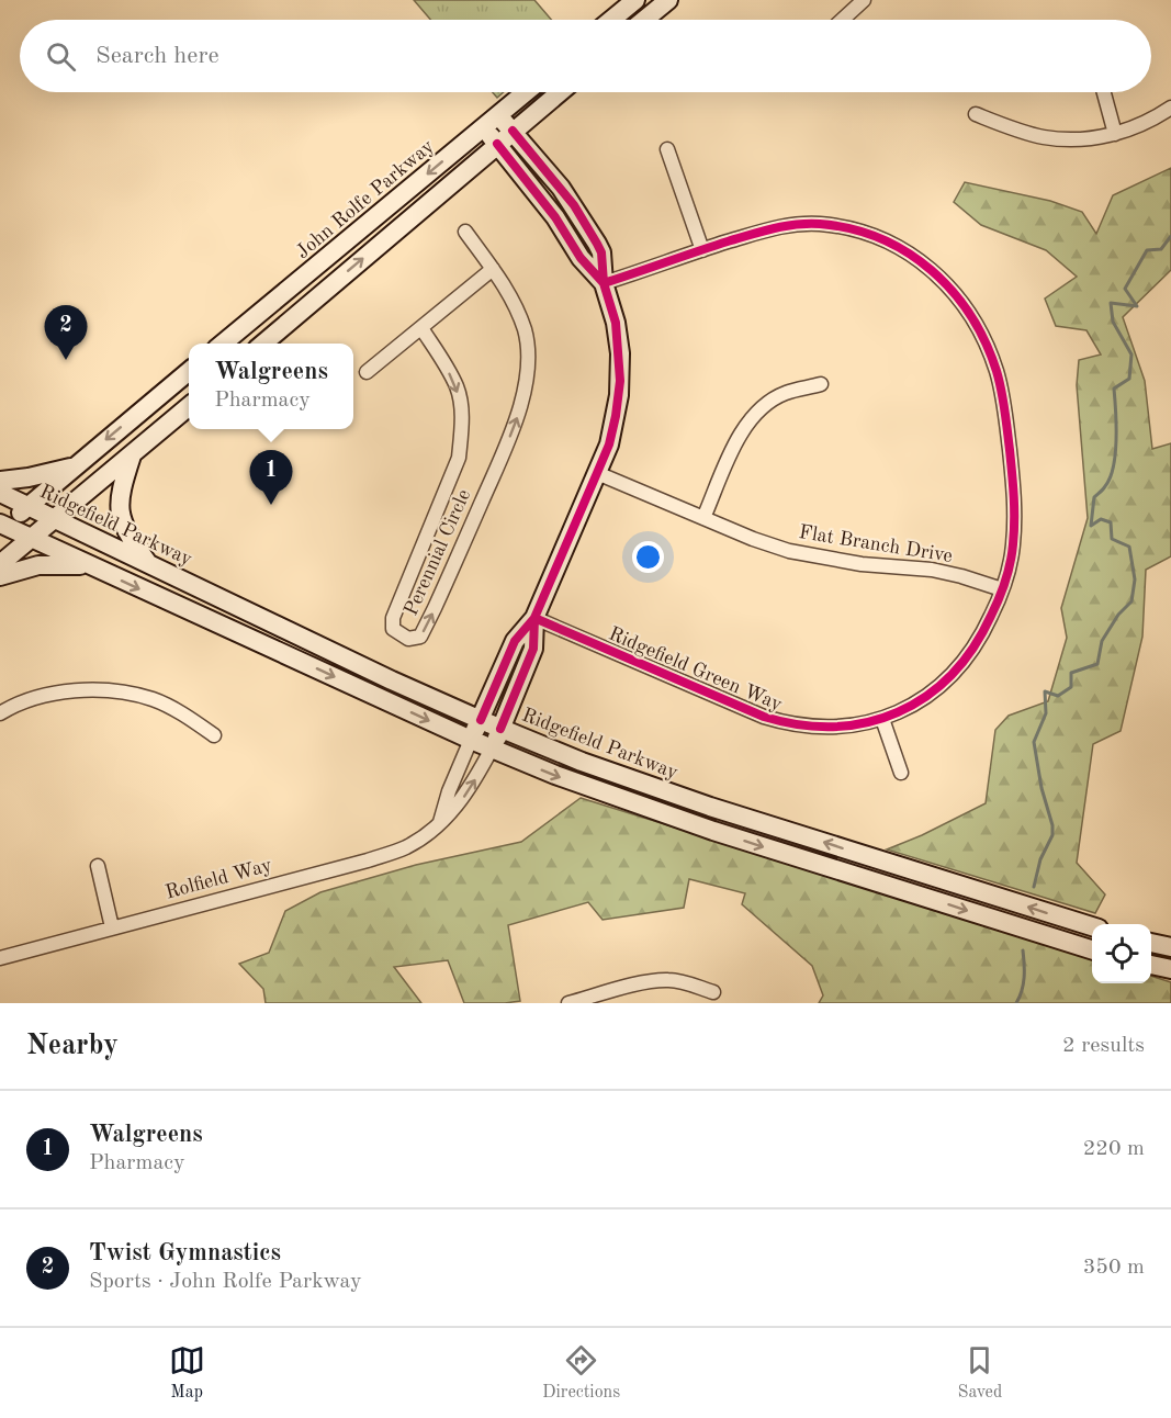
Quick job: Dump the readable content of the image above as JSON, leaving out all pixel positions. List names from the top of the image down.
{
  "streets": {
    "main road": ["John Rolfe Parkway", "Ridgefield Parkway", "Rolfield Way"],
    "street": ["Flat Branch Drive", "Perennial Circle", "Ridgefield Green Way"]
  },
  "crossings": [
    ["Ridgefield Parkway", "Rolfield Way"],
    ["Flat Branch Drive", "Ridgefield Green Way"],
    ["Ridgefield Green Way", "Rolfield Way"]
  ],
  "page": {
    "search": "Search here",
    "pins": ["2", "1"],
    "popup": ["Walgreens", "Pharmacy"],
    "heading": ["Nearby", "2 results"],
    "list": [
      {
        "mark": "1",
        "name": "Walgreens",
        "note": "Pharmacy",
        "value": "220 m"
      },
      {
        "mark": "2",
        "name": "Twist Gymnastics",
        "note": "Sports · John Rolfe Parkway",
        "value": "350 m"
      }
    ],
    "nav": ["Map", "Directions", "Saved"]
  }
}
